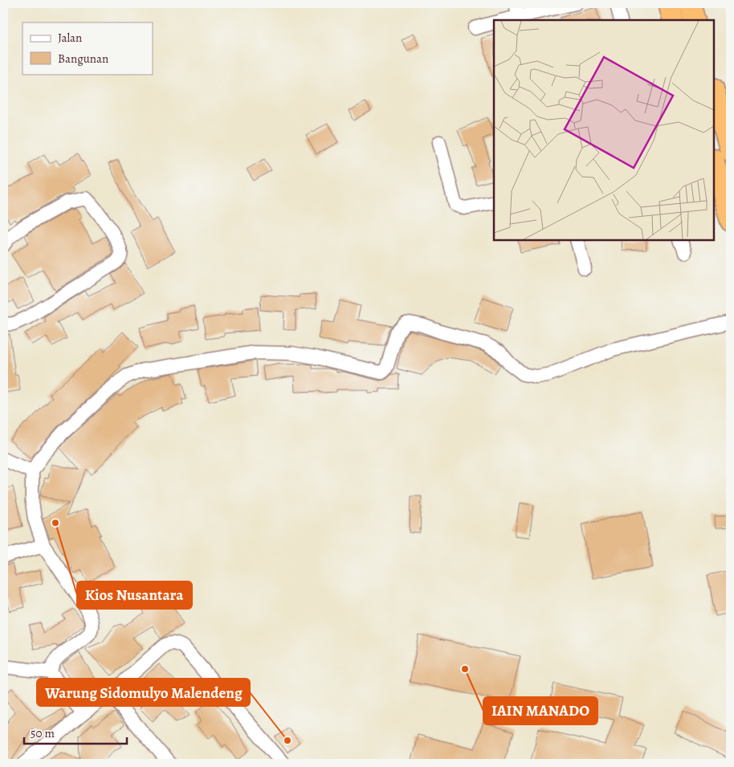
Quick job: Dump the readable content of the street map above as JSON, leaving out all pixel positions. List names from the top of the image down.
{
  "places": ["Kios Nusantara", "IAIN MANADO", "Warung Sidomulyo Malendeng"],
  "legend": ["Jalan", "Bangunan"],
  "scale_bar": "50 m"
}
